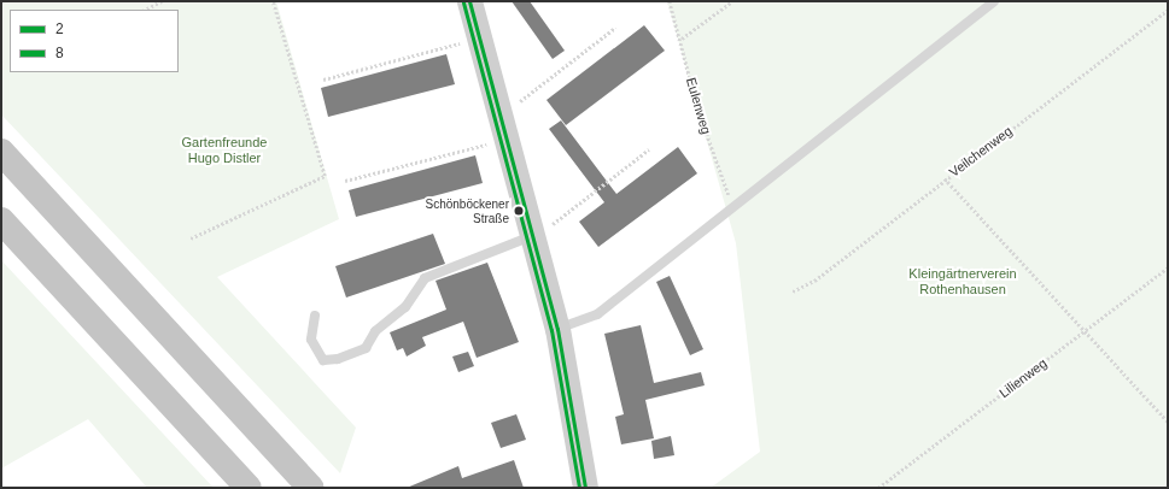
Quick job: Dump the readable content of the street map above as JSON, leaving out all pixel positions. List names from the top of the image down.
{
  "streets": {
    "path": ["Eulenweg", "Veilchenweg", "Lilienweg"]
  },
  "parks": ["Gartenfreunde Hugo Distler", "Kleingärtnerverein Rothenhausen"],
  "places": ["Schönböckener Straße"],
  "lines": ["transit line 2", "transit line 8"],
  "legend": ["2", "8"]
}
